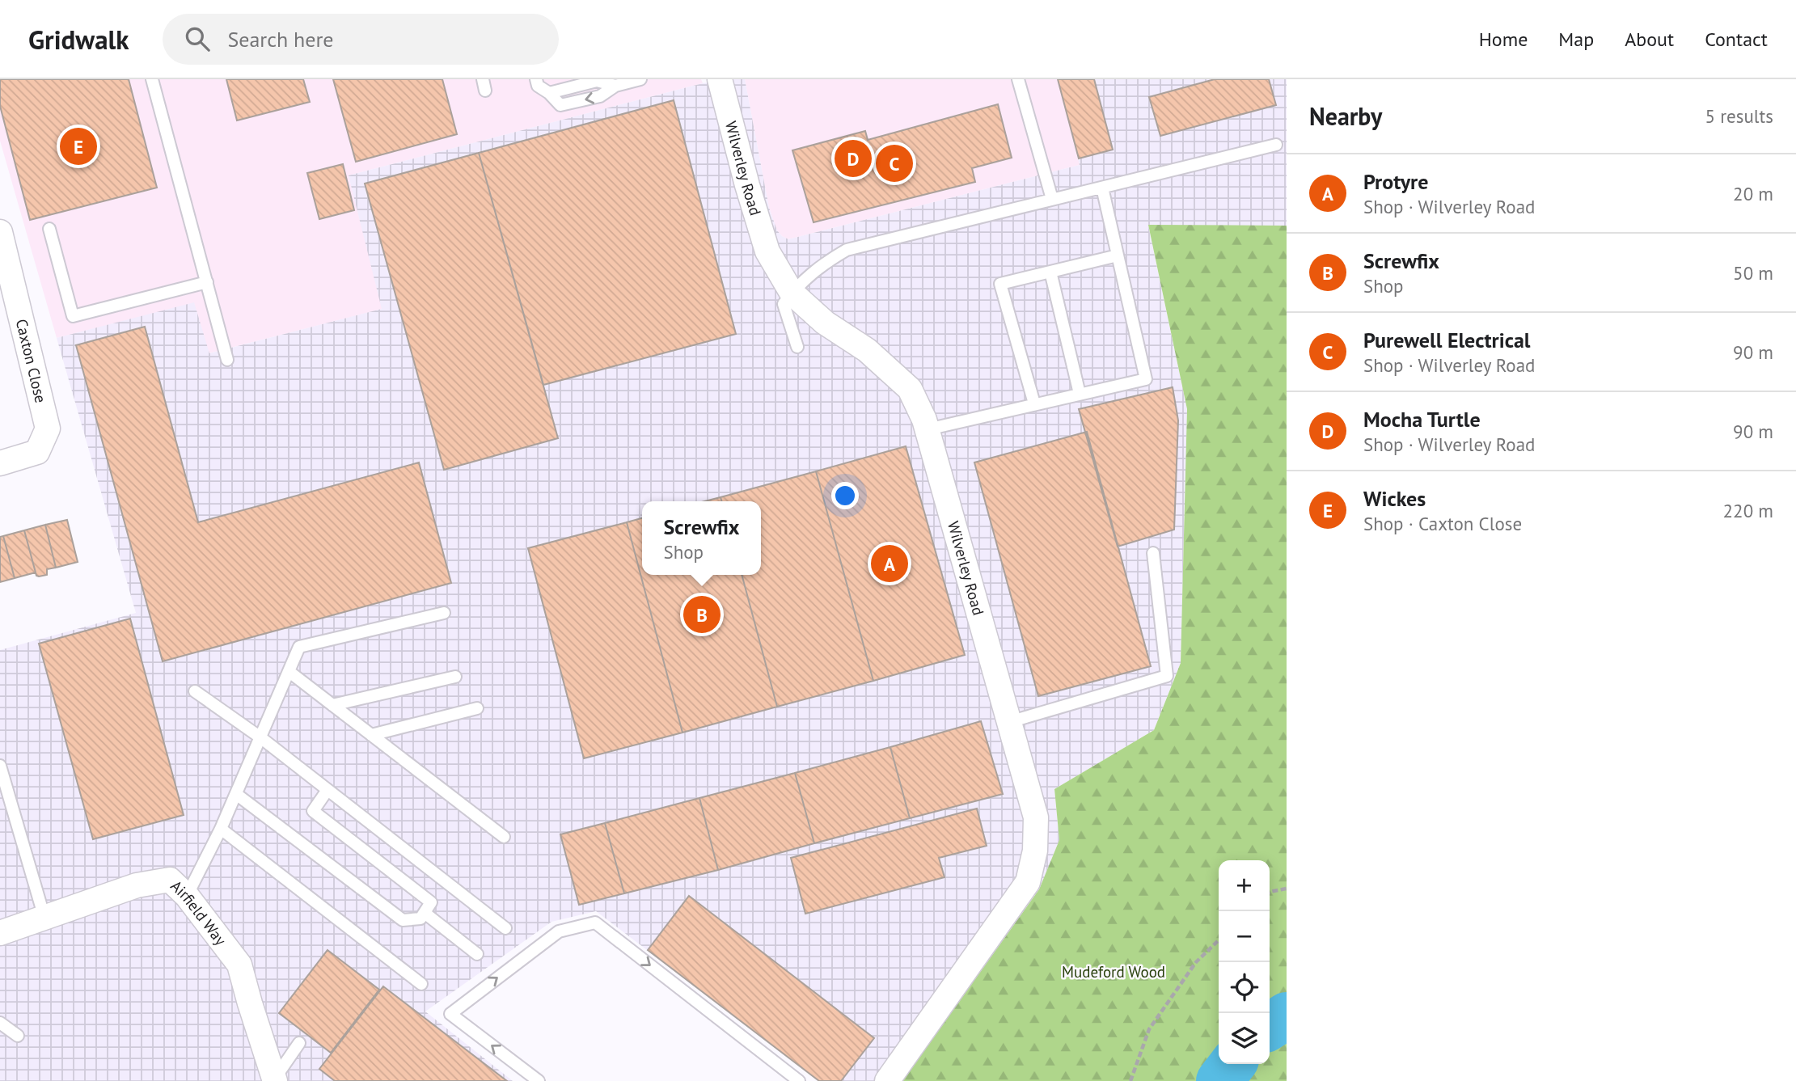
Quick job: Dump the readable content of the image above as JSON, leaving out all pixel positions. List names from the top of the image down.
{
  "streets": {
    "street": ["Wilverley Road", "Caxton Close", "Airfield Way"]
  },
  "parks": ["Mudeford Wood"],
  "page": {
    "header": "Gridwalk",
    "search": "Search here",
    "nav": [
      "Home",
      "Map",
      "About",
      "Contact"
    ],
    "heading": ["Nearby", "5 results"],
    "pins": [
      "E",
      "D",
      "C",
      "A",
      "B"
    ],
    "list": [
      {
        "mark": "A",
        "name": "Protyre",
        "note": "Shop · Wilverley Road",
        "value": "20 m"
      },
      {
        "mark": "B",
        "name": "Screwfix",
        "note": "Shop",
        "value": "50 m"
      },
      {
        "mark": "C",
        "name": "Purewell Electrical",
        "note": "Shop · Wilverley Road",
        "value": "90 m"
      },
      {
        "mark": "D",
        "name": "Mocha Turtle",
        "note": "Shop · Wilverley Road",
        "value": "90 m"
      },
      {
        "mark": "E",
        "name": "Wickes",
        "note": "Shop · Caxton Close",
        "value": "220 m"
      }
    ],
    "popup": ["Screwfix", "Shop"],
    "map_buttons": ["+", "−"]
  }
}
